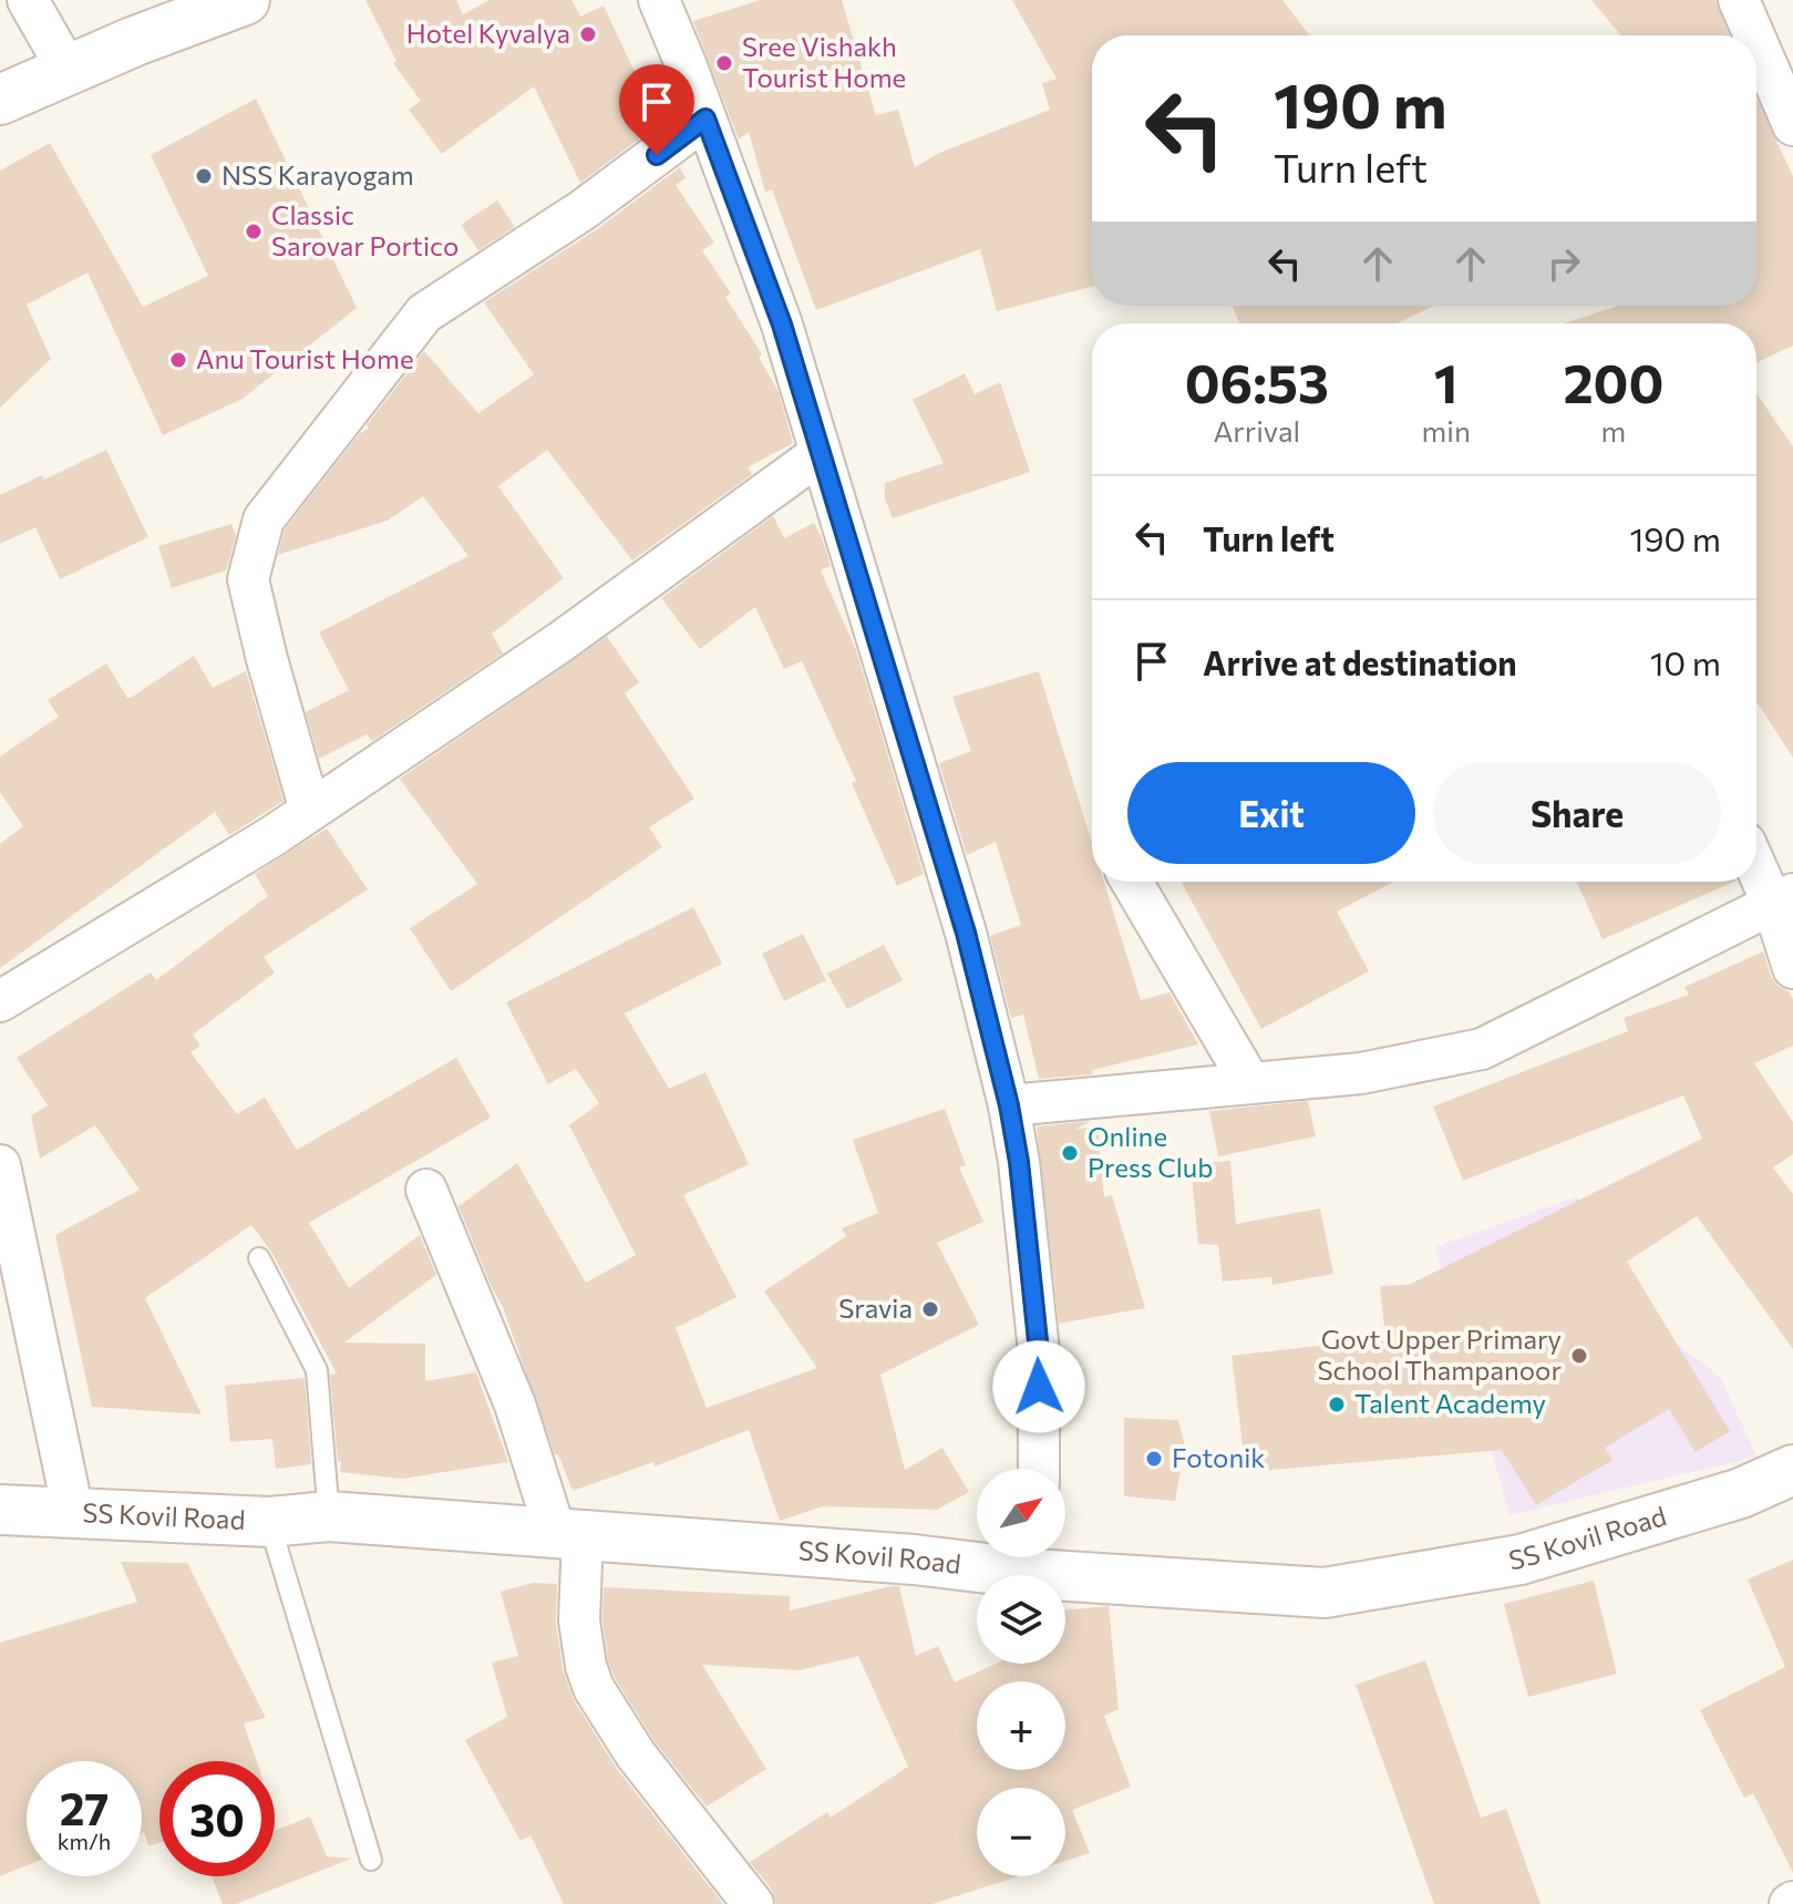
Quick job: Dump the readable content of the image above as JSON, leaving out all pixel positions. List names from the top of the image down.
{
  "streets": {
    "street": ["SS Kovil Road"]
  },
  "places": [
    "Hotel Kyvalya",
    "Sree Vishakh Tourist Home",
    "NSS Karayogam",
    "Classic Sarovar Portico",
    "Anu Tourist Home",
    "Online Press Club",
    "Sravia",
    "Govt Upper Primary School Thampanoor",
    "Talent Academy",
    "Fotonik"
  ],
  "north": "top right",
  "page": {
    "turn": ["190 m", "Turn left"],
    "eta": [
      "06:53",
      "Arrival",
      "1",
      "min",
      "200",
      "m"
    ],
    "list": [
      {
        "name": "Turn left",
        "value": "190 m"
      },
      {
        "name": "Arrive at destination",
        "value": "10 m"
      }
    ],
    "buttons": ["Exit", "Share"],
    "map_buttons": ["+", "−"],
    "speed": "27 km/h",
    "limit": "30"
  }
}
